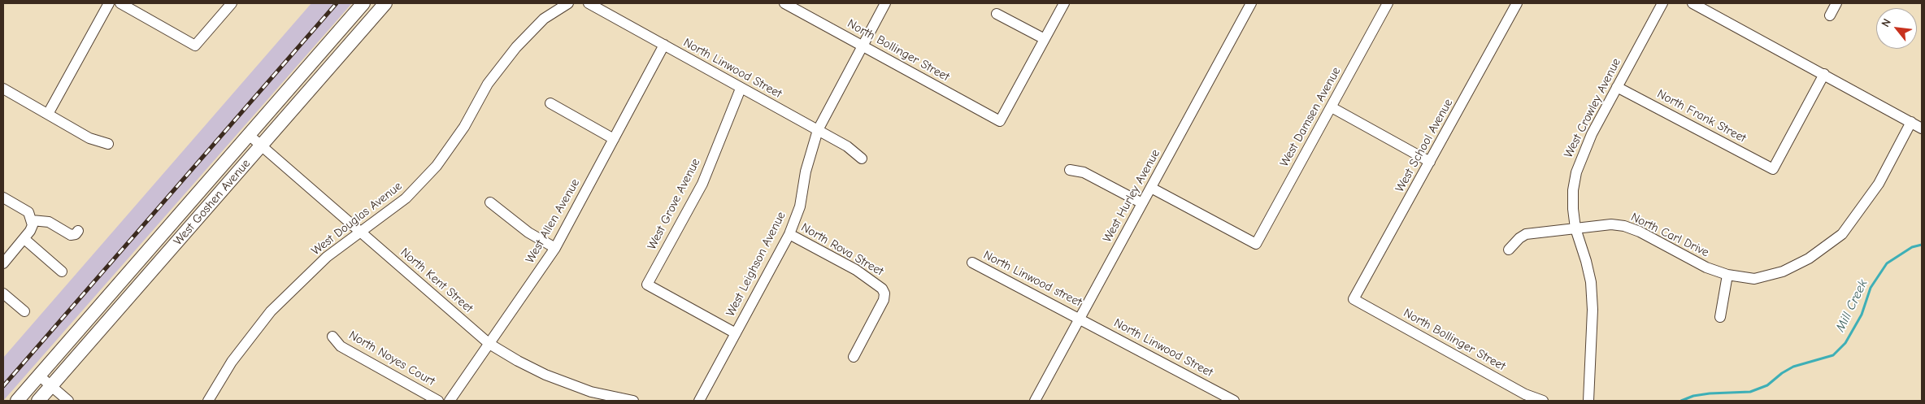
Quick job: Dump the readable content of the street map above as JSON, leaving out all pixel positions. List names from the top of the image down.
{
  "streets": {
    "main road": ["West Goshen Avenue"],
    "street": [
      "North Bollinger Street",
      "North Linwood Street",
      "West Crowley Avenue",
      "North Frank Street",
      "West Damsen Avenue",
      "West School Avenue",
      "West Hurley Avenue",
      "West Grove Avenue",
      "West Douglas Avenue",
      "West Allen Avenue",
      "North Carl Drive",
      "North Rova Street",
      "West Leighson Avenue",
      "North Linwood street",
      "North Kent Street",
      "North Noyes Court"
    ]
  },
  "crossings": [
    ["North Bollinger Street", "West School Avenue"],
    ["North Bollinger Street", "West Leighson Avenue"],
    ["North Linwood Street", "West Hurley Avenue"],
    ["North Linwood Street", "West Grove Avenue"],
    ["North Linwood Street", "West Allen Avenue"],
    ["North Linwood Street", "West Leighson Avenue"],
    ["North Linwood Street", "North Linwood street"],
    ["West Crowley Avenue", "North Frank Street"],
    ["West Crowley Avenue", "North Carl Drive"],
    ["West Damsen Avenue", "West Hurley Avenue"],
    ["West Hurley Avenue", "North Linwood street"],
    ["West Goshen Avenue", "North Kent Street"],
    ["West Grove Avenue", "West Leighson Avenue"],
    ["West Douglas Avenue", "North Kent Street"],
    ["West Allen Avenue", "North Kent Street"],
    ["North Rova Street", "West Leighson Avenue"]
  ],
  "water": ["Mill Creek"],
  "north": "top left"
}
